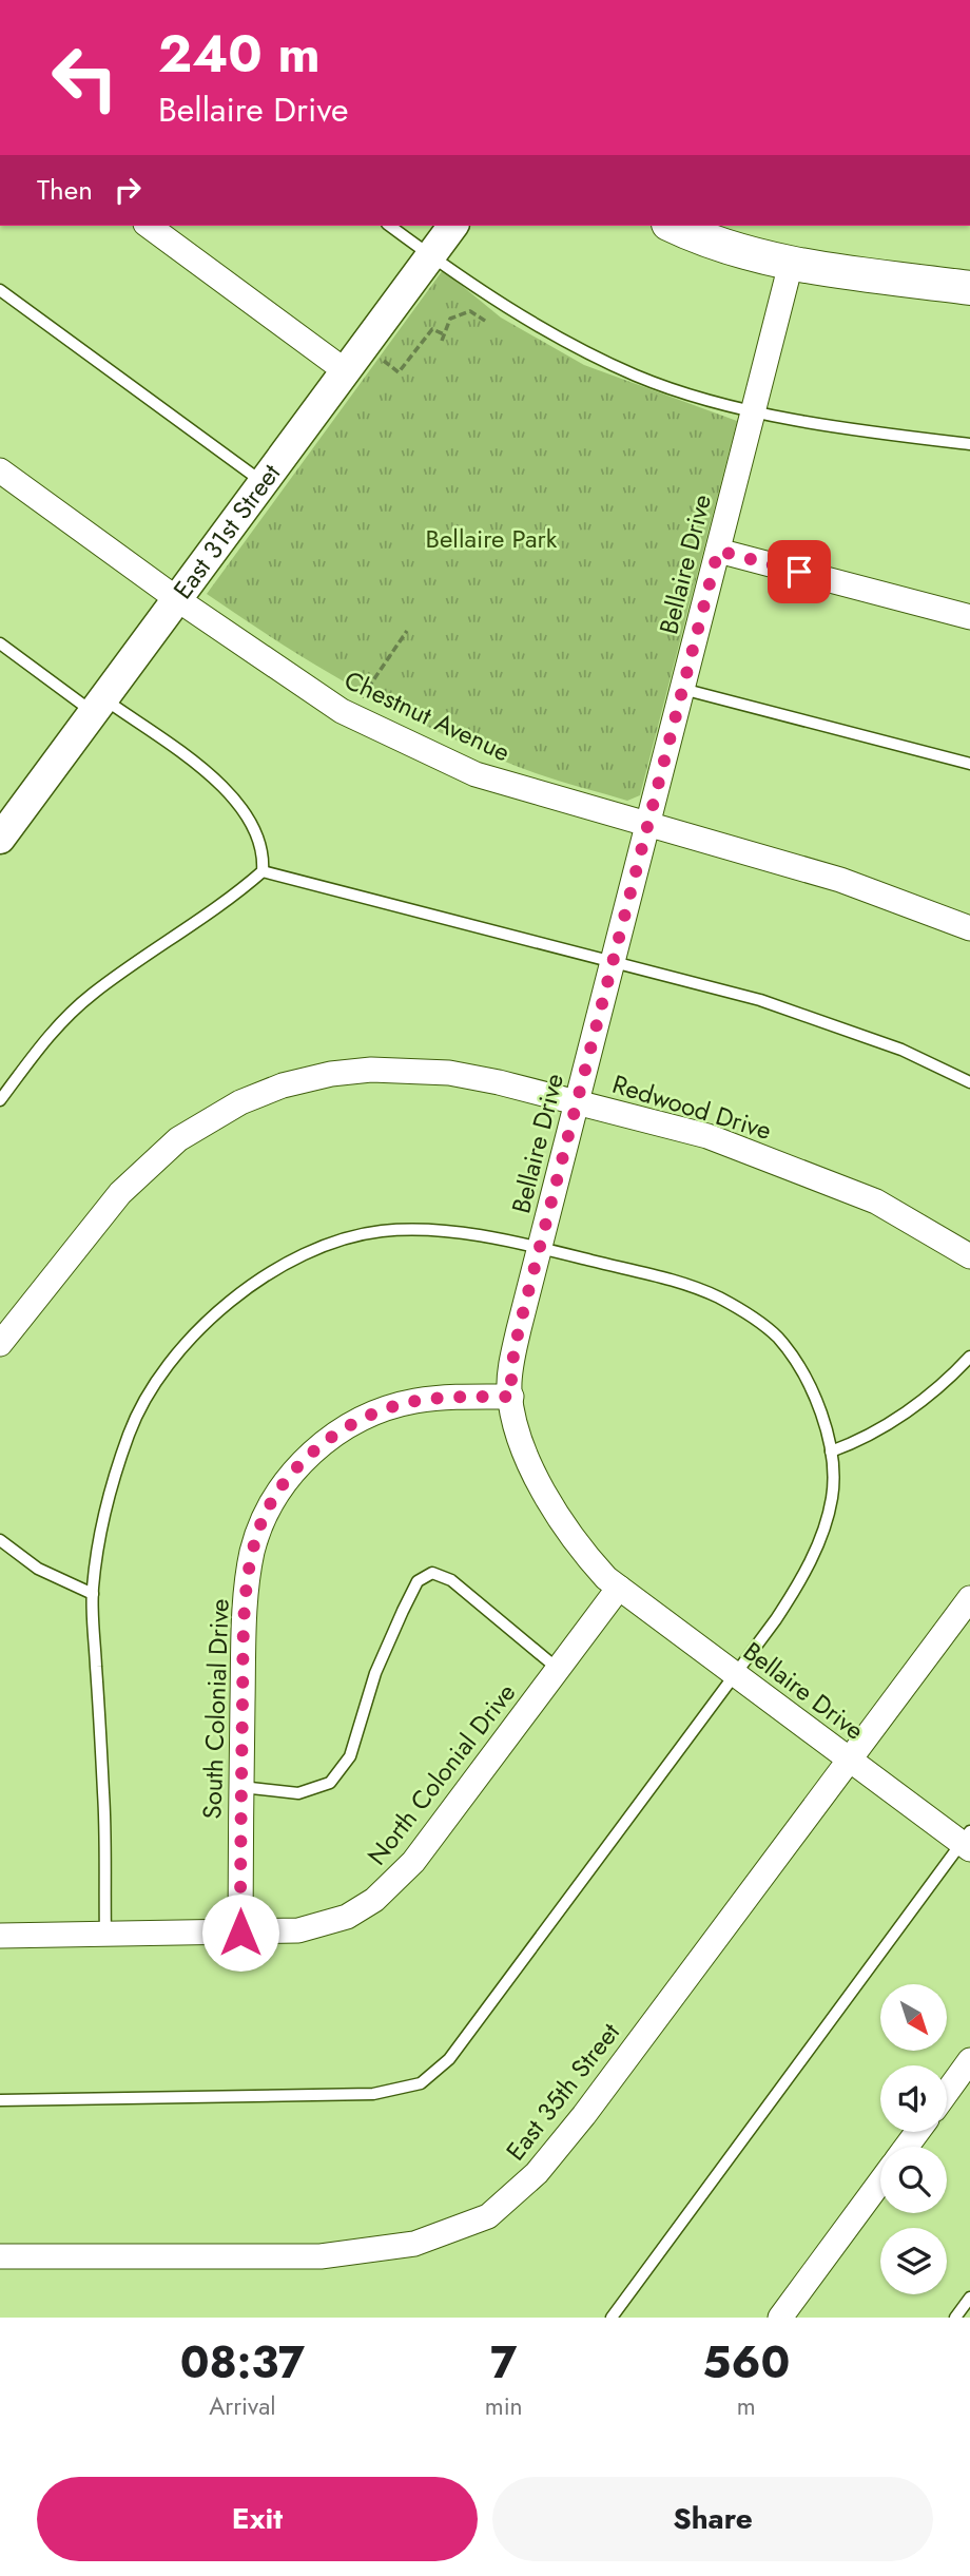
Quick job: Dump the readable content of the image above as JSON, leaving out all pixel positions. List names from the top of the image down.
{
  "streets": {
    "street": [
      "East 31st Street",
      "Bellaire Drive",
      "Chestnut Avenue",
      "Redwood Drive",
      "South Colonial Drive",
      "North Colonial Drive",
      "East 35th Street"
    ]
  },
  "crossings": [
    ["East 31st Street", "Chestnut Avenue"],
    ["Bellaire Drive", "Chestnut Avenue"],
    ["Bellaire Drive", "Redwood Drive"],
    ["Bellaire Drive", "South Colonial Drive"],
    ["Bellaire Drive", "North Colonial Drive"],
    ["Bellaire Drive", "East 35th Street"],
    ["South Colonial Drive", "North Colonial Drive"]
  ],
  "parks": ["Bellaire Park"],
  "north": "bottom right",
  "page": {
    "turn": ["240 m", "Bellaire Drive"],
    "then": "Then",
    "eta": [
      "08:37",
      "Arrival",
      "7",
      "min",
      "560",
      "m"
    ],
    "buttons": ["Exit", "Share"]
  }
}
